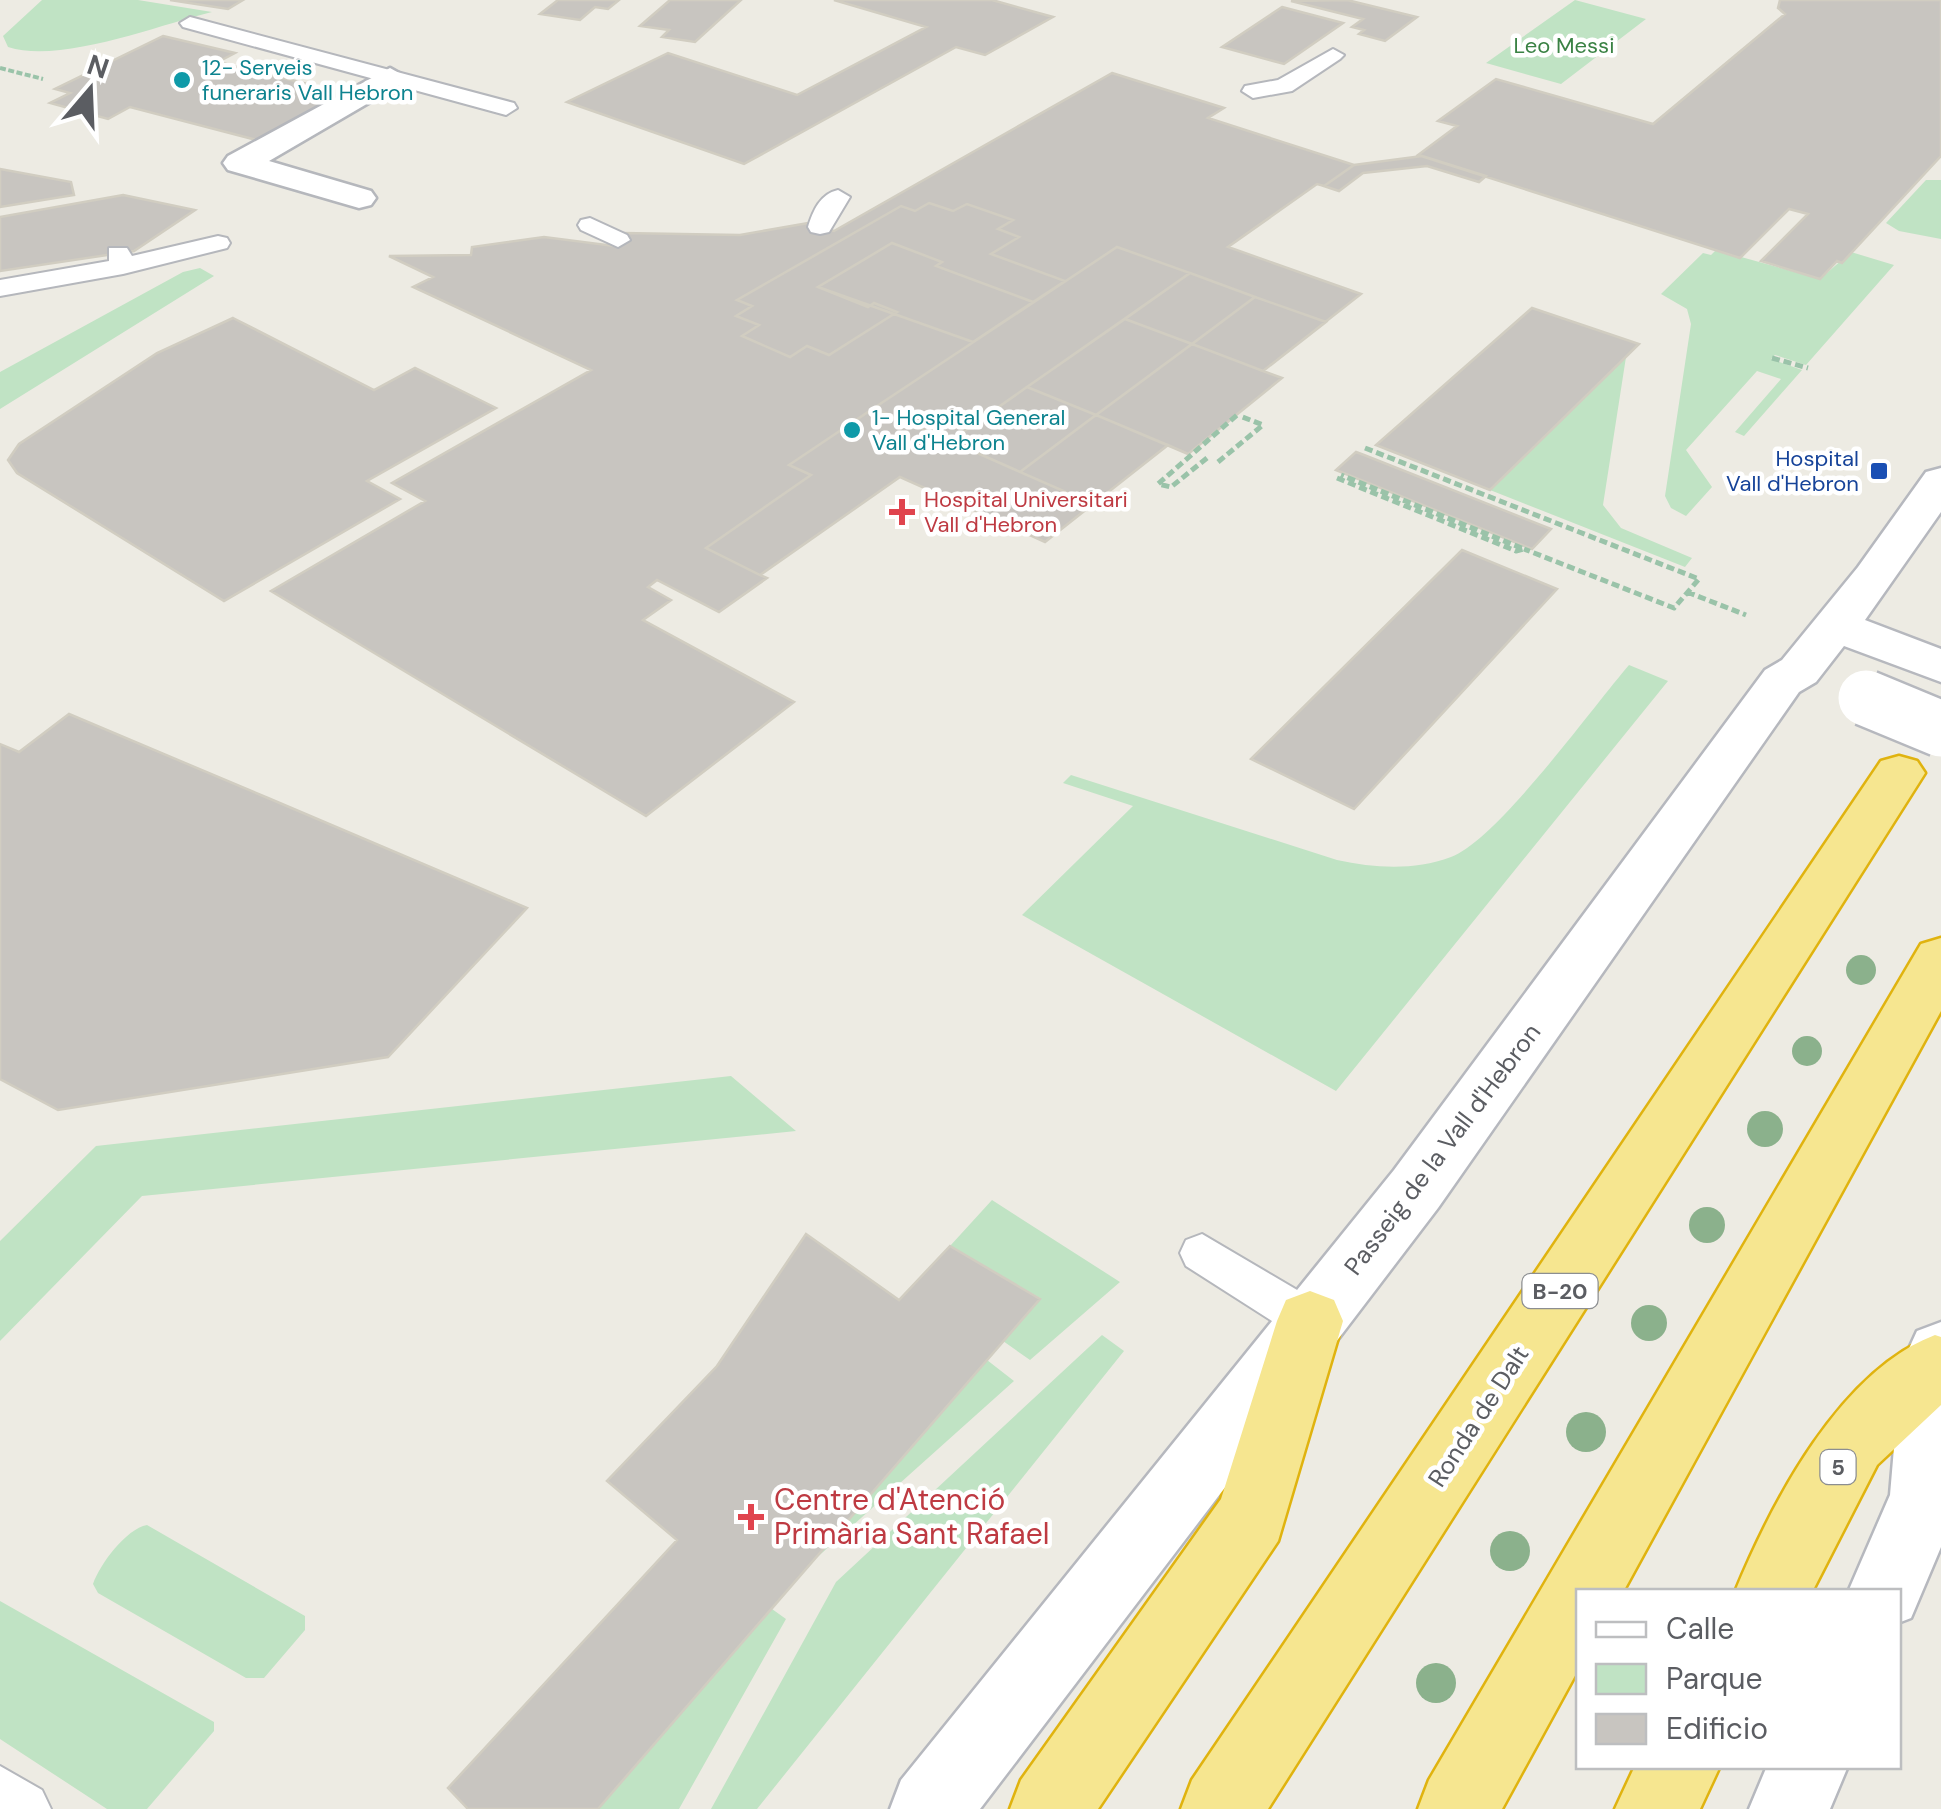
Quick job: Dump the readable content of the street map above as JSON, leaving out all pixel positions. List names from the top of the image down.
{
  "streets": {
    "highway": ["B-20", "Ronda de Dalt", "5"],
    "street": ["Passeig de la Vall d'Hebron"]
  },
  "parks": ["Leo Messi"],
  "places": {
    "other": ["12- Serveis funeraris Vall Hebron", "1- Hospital General Vall d'Hebron"],
    "transit": ["Hospital Vall d'Hebron"],
    "health": ["Hospital Universitari Vall d'Hebron", "Centre d'Atenció Primària Sant Rafael"]
  },
  "legend": ["Calle", "Parque", "Edificio"],
  "north": "top"
}
